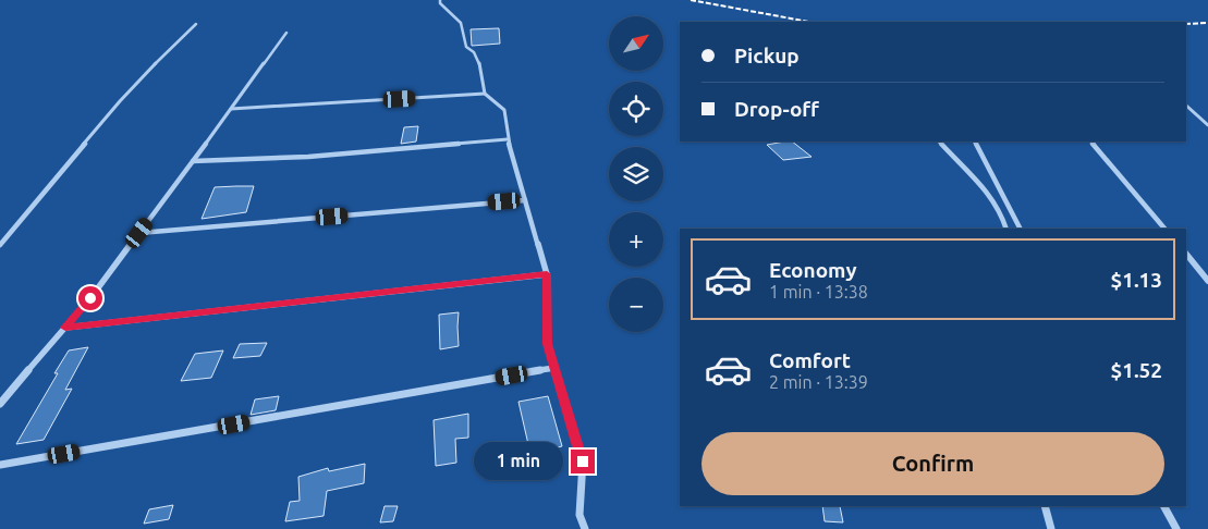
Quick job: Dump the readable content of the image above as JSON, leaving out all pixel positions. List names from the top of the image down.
{
  "north": "top right",
  "page": {
    "map_buttons": ["+", "−"],
    "banner": ["Pickup", "Drop-off"],
    "list": [
      {
        "name": "Economy",
        "note": "1 min · 13:38",
        "value": "$1.13"
      },
      {
        "name": "Comfort",
        "note": "2 min · 13:39",
        "value": "$1.52"
      }
    ],
    "buttons": "Confirm",
    "bubble": "1 min"
  }
}
